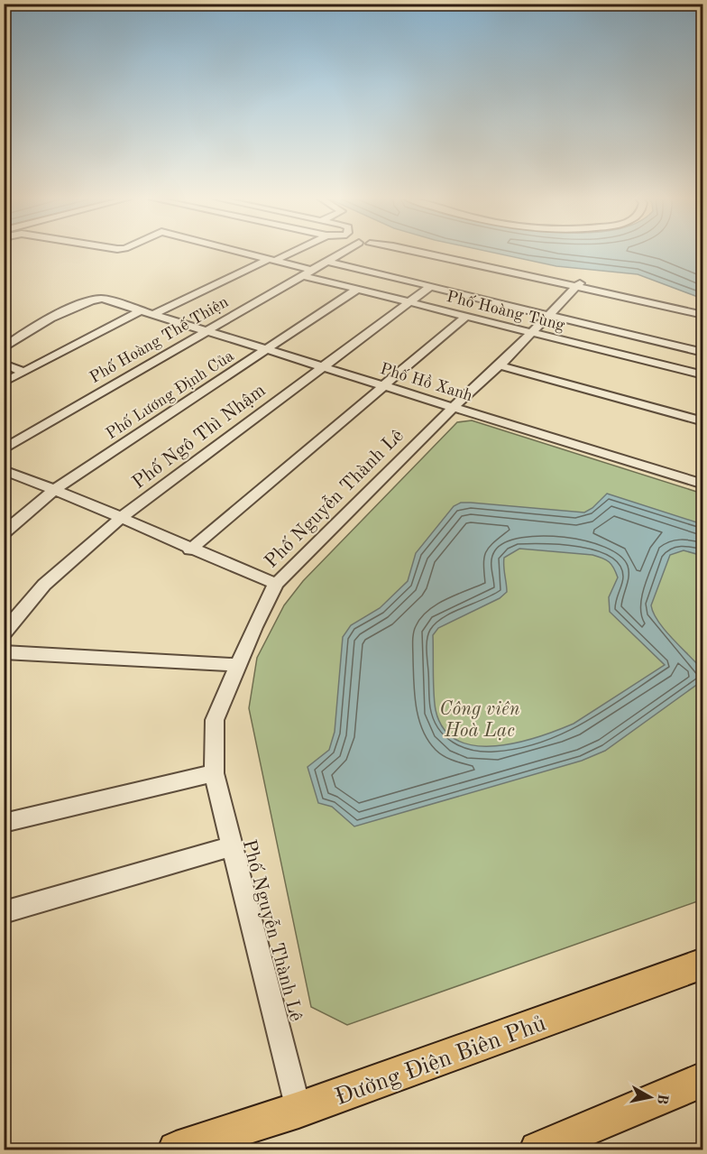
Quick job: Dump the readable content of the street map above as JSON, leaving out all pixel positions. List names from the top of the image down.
{
  "streets": {
    "main road": ["Đường Điện Biên Phủ"],
    "street": [
      "Phố Hoàng Tùng",
      "Phố Hoàng Thế Thiện",
      "Phố Hồ Xanh",
      "Phố Lương Định Của",
      "Phố Ngô Thì Nhậm",
      "Phố Nguyễn Thành Lê"
    ]
  },
  "crossings": [
    ["Phố Hoàng Tùng", "Phố Hoàng Thế Thiện"],
    ["Phố Hoàng Tùng", "Phố Lương Định Của"],
    ["Phố Hoàng Tùng", "Phố Ngô Thì Nhậm"],
    ["Phố Hoàng Tùng", "Phố Nguyễn Thành Lê"],
    ["Phố Hoàng Thế Thiện", "Phố Hồ Xanh"],
    ["Phố Hoàng Thế Thiện", "Phố Nguyễn Thành Lê"],
    ["Phố Hồ Xanh", "Phố Lương Định Của"],
    ["Phố Hồ Xanh", "Phố Ngô Thì Nhậm"],
    ["Phố Hồ Xanh", "Phố Nguyễn Thành Lê"],
    ["Phố Nguyễn Thành Lê", "Đường Điện Biên Phủ"]
  ],
  "parks": ["Công viên Hoà Lạc"],
  "north": "right"
}
